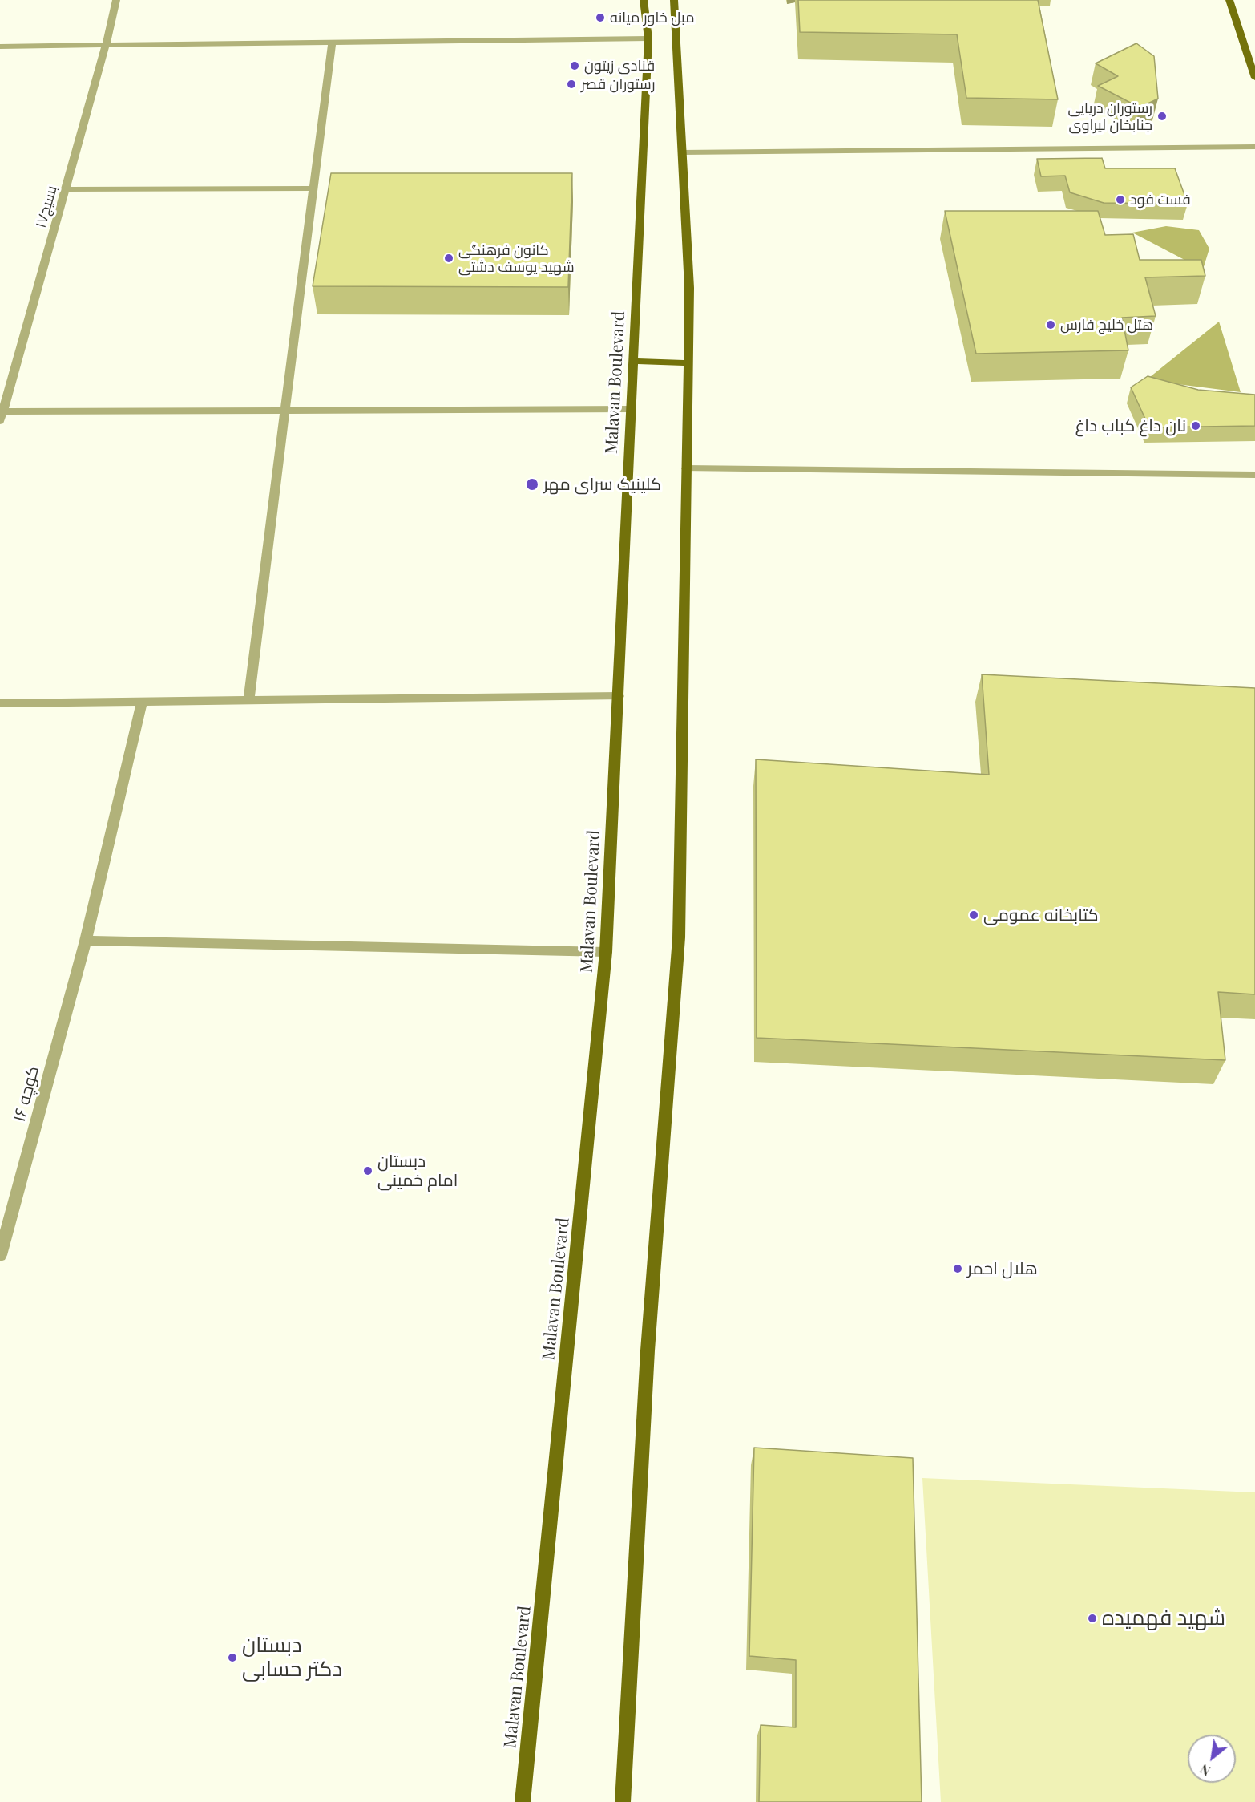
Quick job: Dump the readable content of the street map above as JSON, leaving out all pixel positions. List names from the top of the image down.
{
  "streets": {
    "main road": ["Malavan Boulevard"],
    "street": ["بسیج۱۷", "کوچه ۱۶"]
  },
  "places": [
    "مبل خاور میانه",
    "قنادى زیتون",
    "رستوران قصر",
    "رستوران دریایی جنابخان لیراوی",
    "فست فود",
    "کانون فرهنگی شهید یوسف دشتی",
    "هتل خلیج فارس",
    "نان داغ کباب داغ",
    "کلینیک سرای مهر",
    "کتابخانه عمومی",
    "دبستان امام خمینی",
    "هلال احمر",
    "شهید فهمیده",
    "دبستان دکتر حسابی"
  ],
  "north": "bottom left"
}
